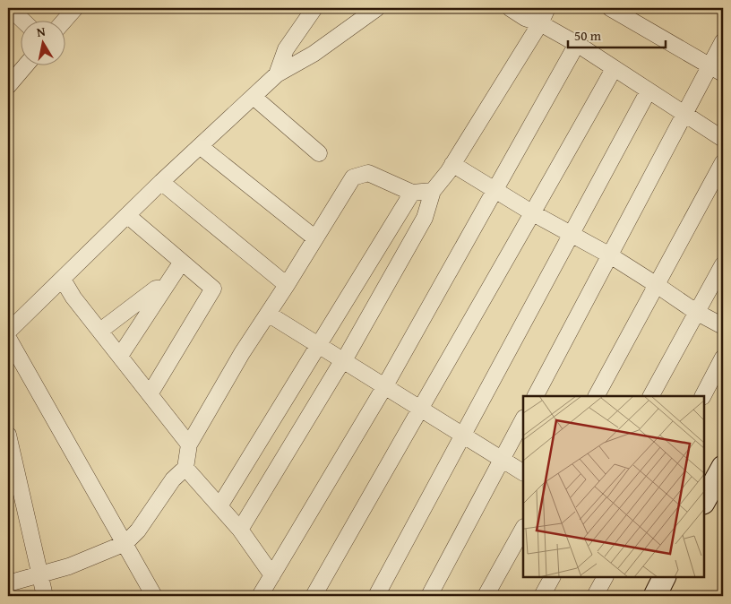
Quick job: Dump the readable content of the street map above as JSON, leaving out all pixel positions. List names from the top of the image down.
{
  "scale_bar": "50 m",
  "north": "top"
}
